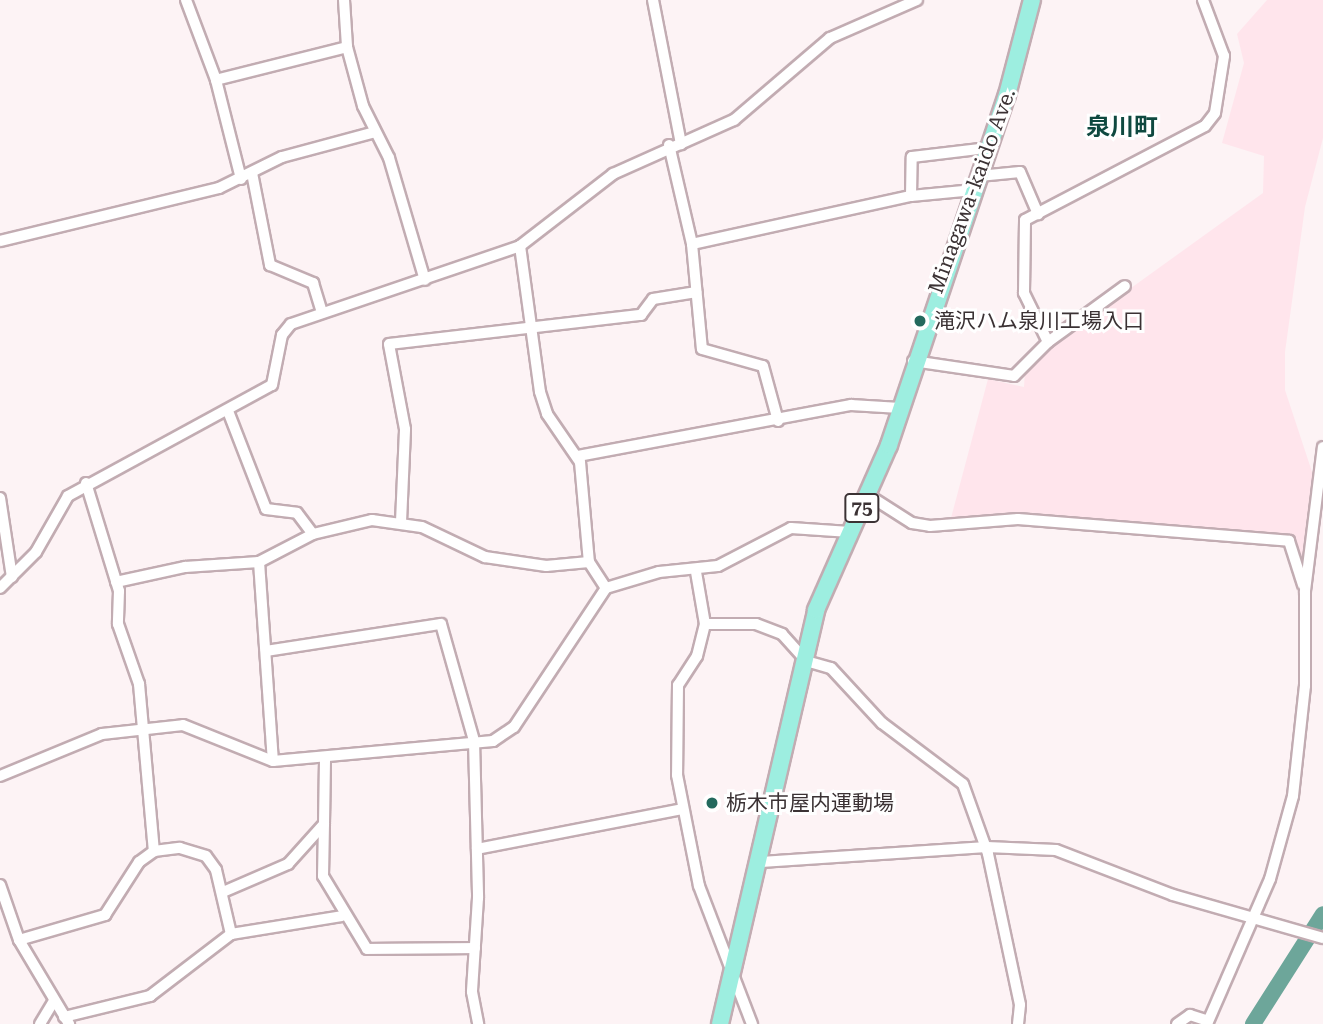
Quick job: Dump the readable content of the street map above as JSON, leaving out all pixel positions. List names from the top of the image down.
{
  "streets": {
    "main road": ["Minagawa-kaido Ave.", "75"]
  },
  "districts": ["泉川町"],
  "places": ["滝沢ハム泉川工場入口", "栃木市屋内運動場"]
}
